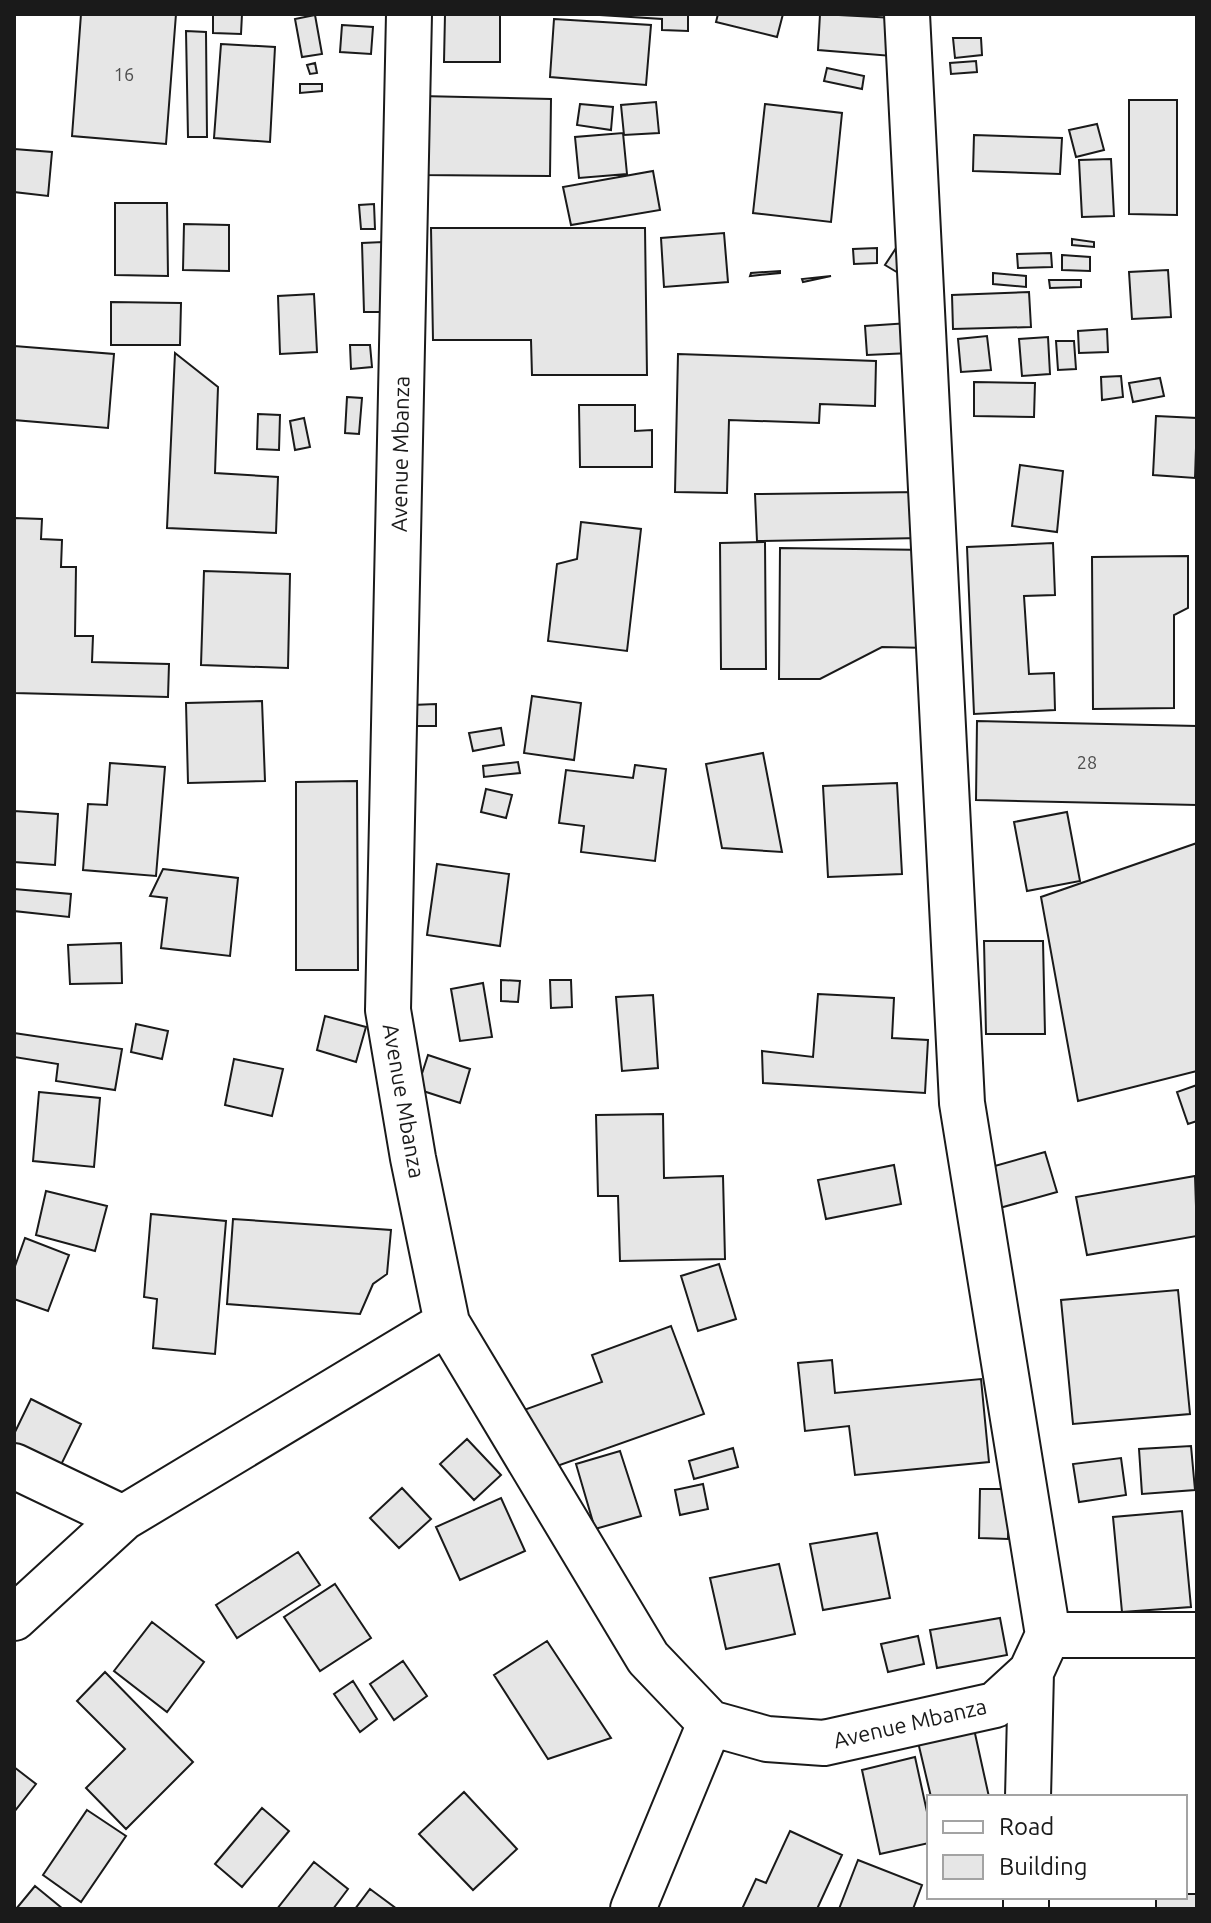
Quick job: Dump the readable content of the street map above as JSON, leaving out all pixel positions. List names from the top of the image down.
{
  "streets": {
    "street": ["Avenue Mbanza"]
  },
  "house_numbers": ["16", "28"],
  "legend": ["Road", "Building"]
}
